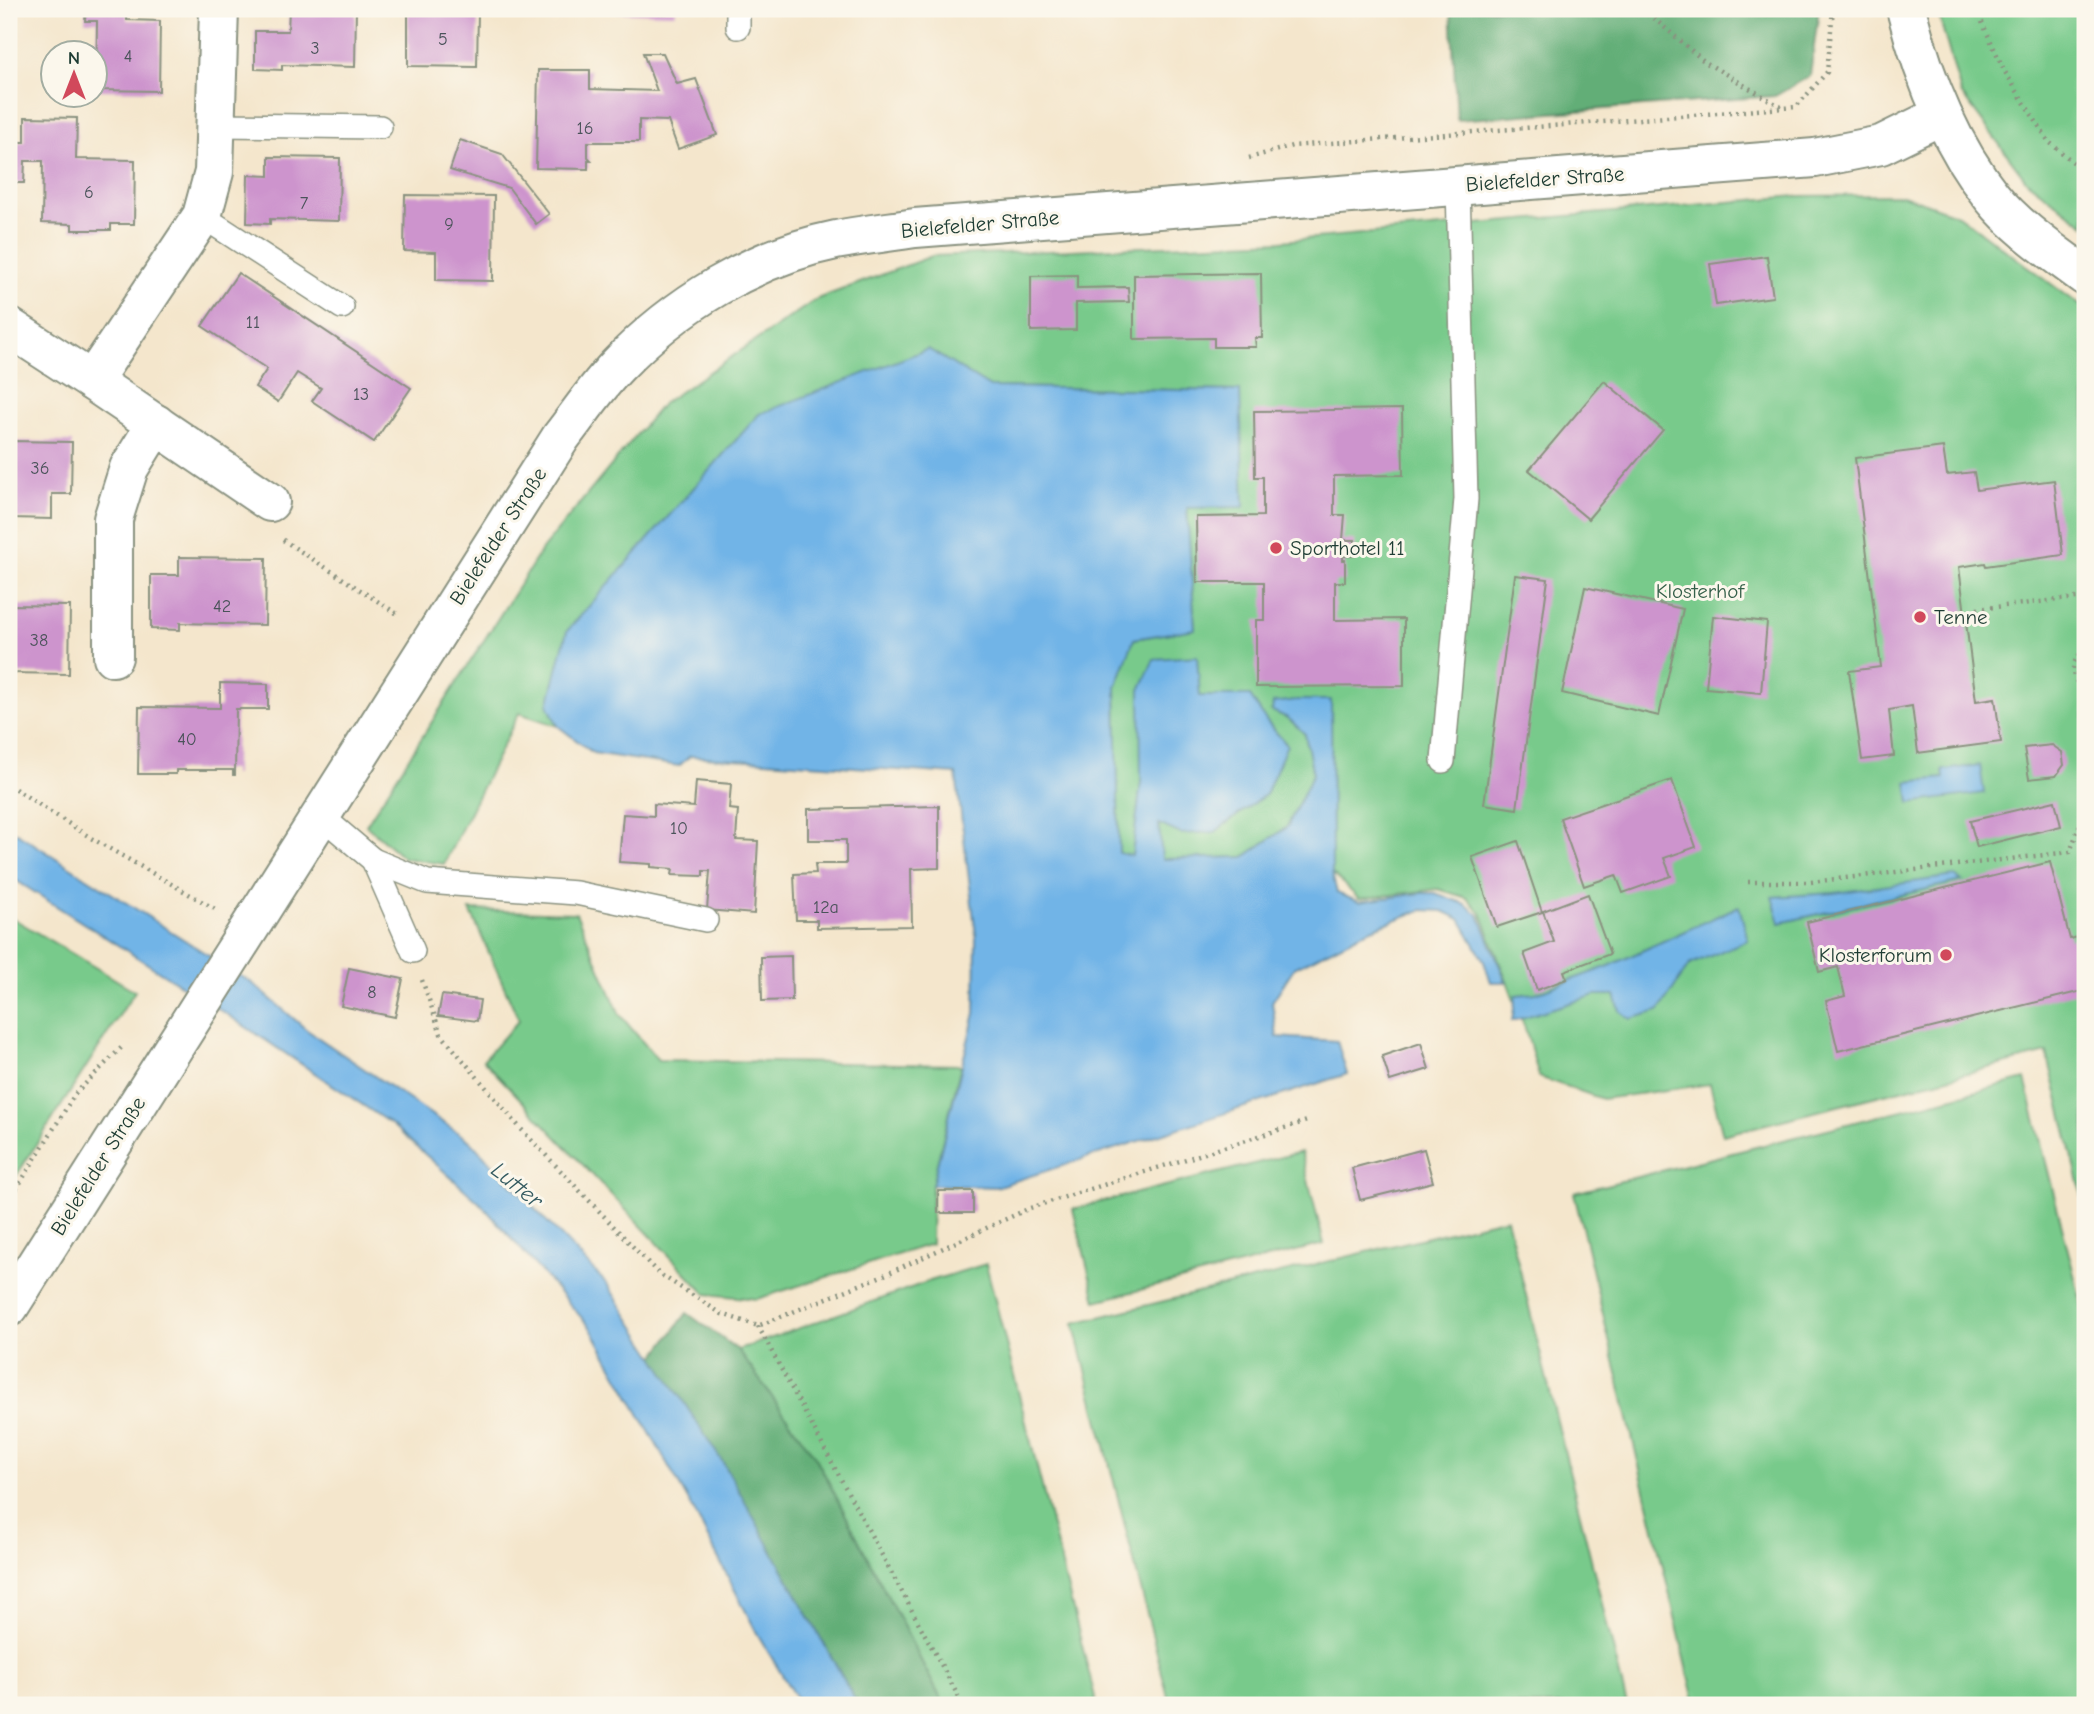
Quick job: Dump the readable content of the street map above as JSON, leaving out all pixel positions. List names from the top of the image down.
{
  "streets": {
    "street": ["Bielefelder Straße"]
  },
  "water": ["Lutter"],
  "parks": ["Klosterhof"],
  "places": ["Sporthotel 11", "Tenne", "Klosterforum"],
  "house_numbers": [
    "5",
    "3",
    "4",
    "16",
    "6",
    "7",
    "9",
    "11",
    "13",
    "36",
    "42",
    "38",
    "40",
    "10",
    "12a",
    "8"
  ],
  "north": "top"
}
